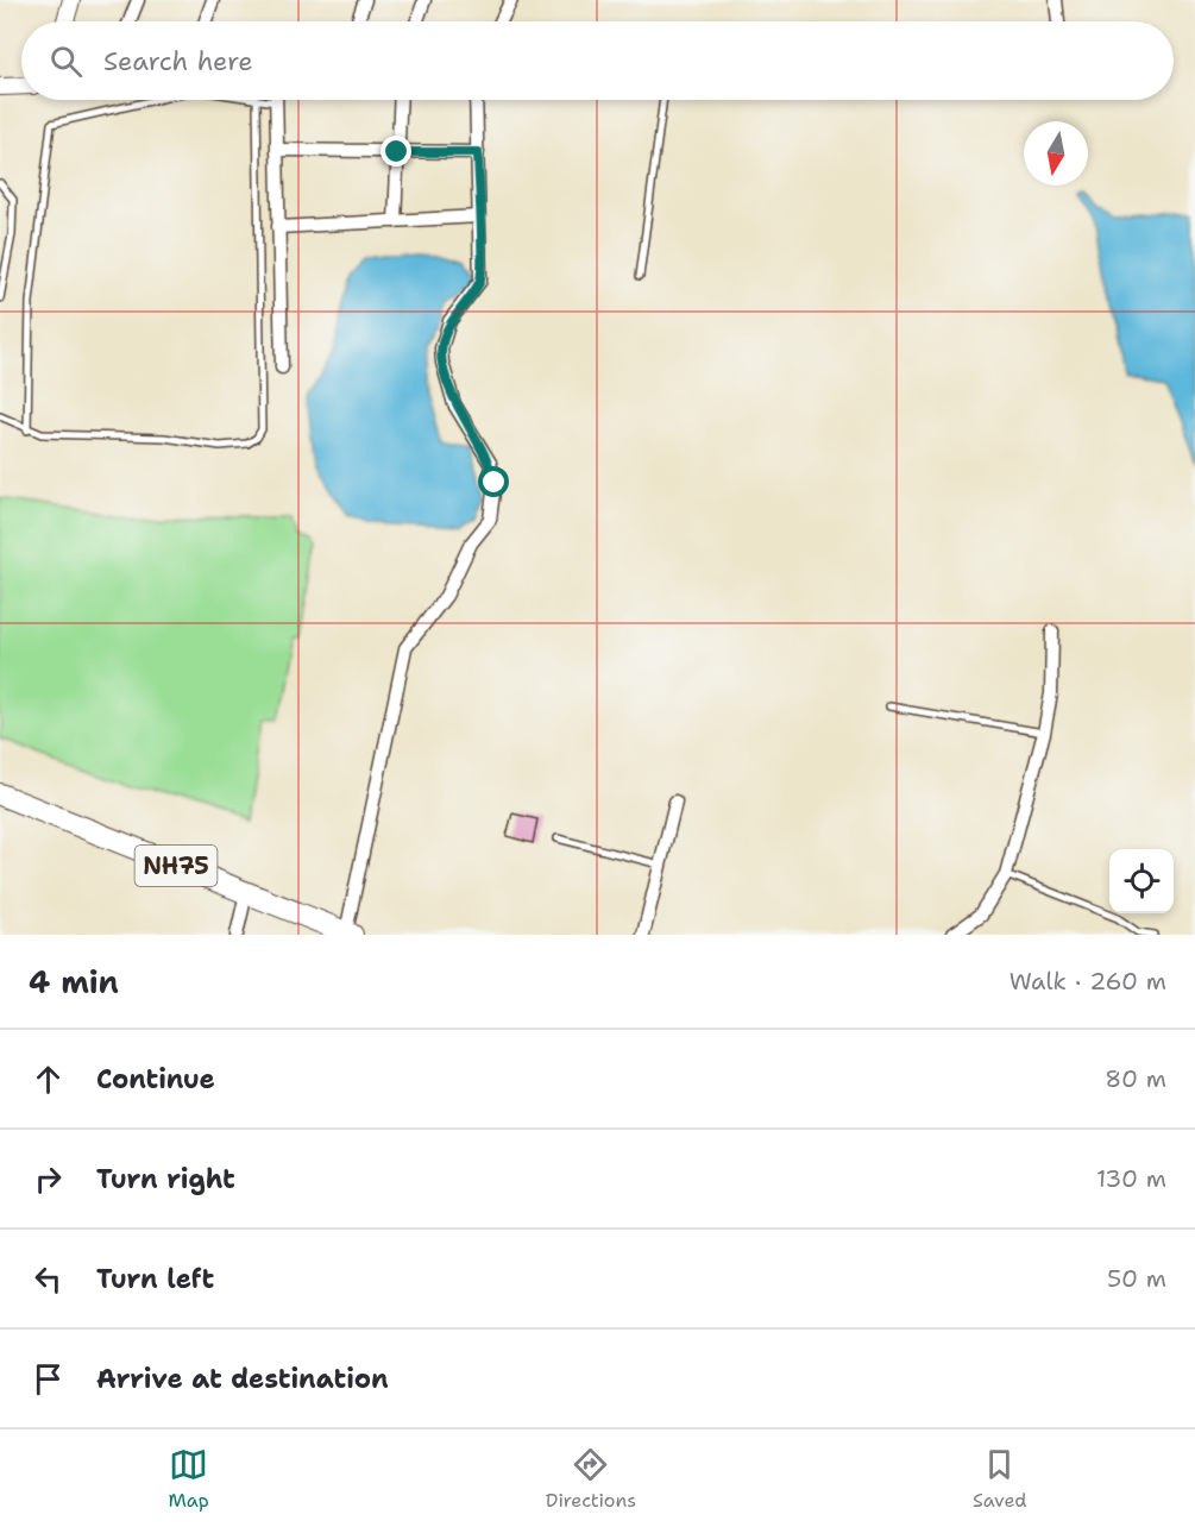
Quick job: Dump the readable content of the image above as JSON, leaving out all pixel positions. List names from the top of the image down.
{
  "streets": {
    "highway": ["NH75"]
  },
  "north": "bottom",
  "page": {
    "search": "Search here",
    "heading": ["4 min", "Walk · 260 m"],
    "list": [
      ["Continue", "80 m"],
      ["Turn right", "130 m"],
      ["Turn left", "50 m"],
      "Arrive at destination"
    ],
    "nav": ["Map", "Directions", "Saved"]
  }
}
